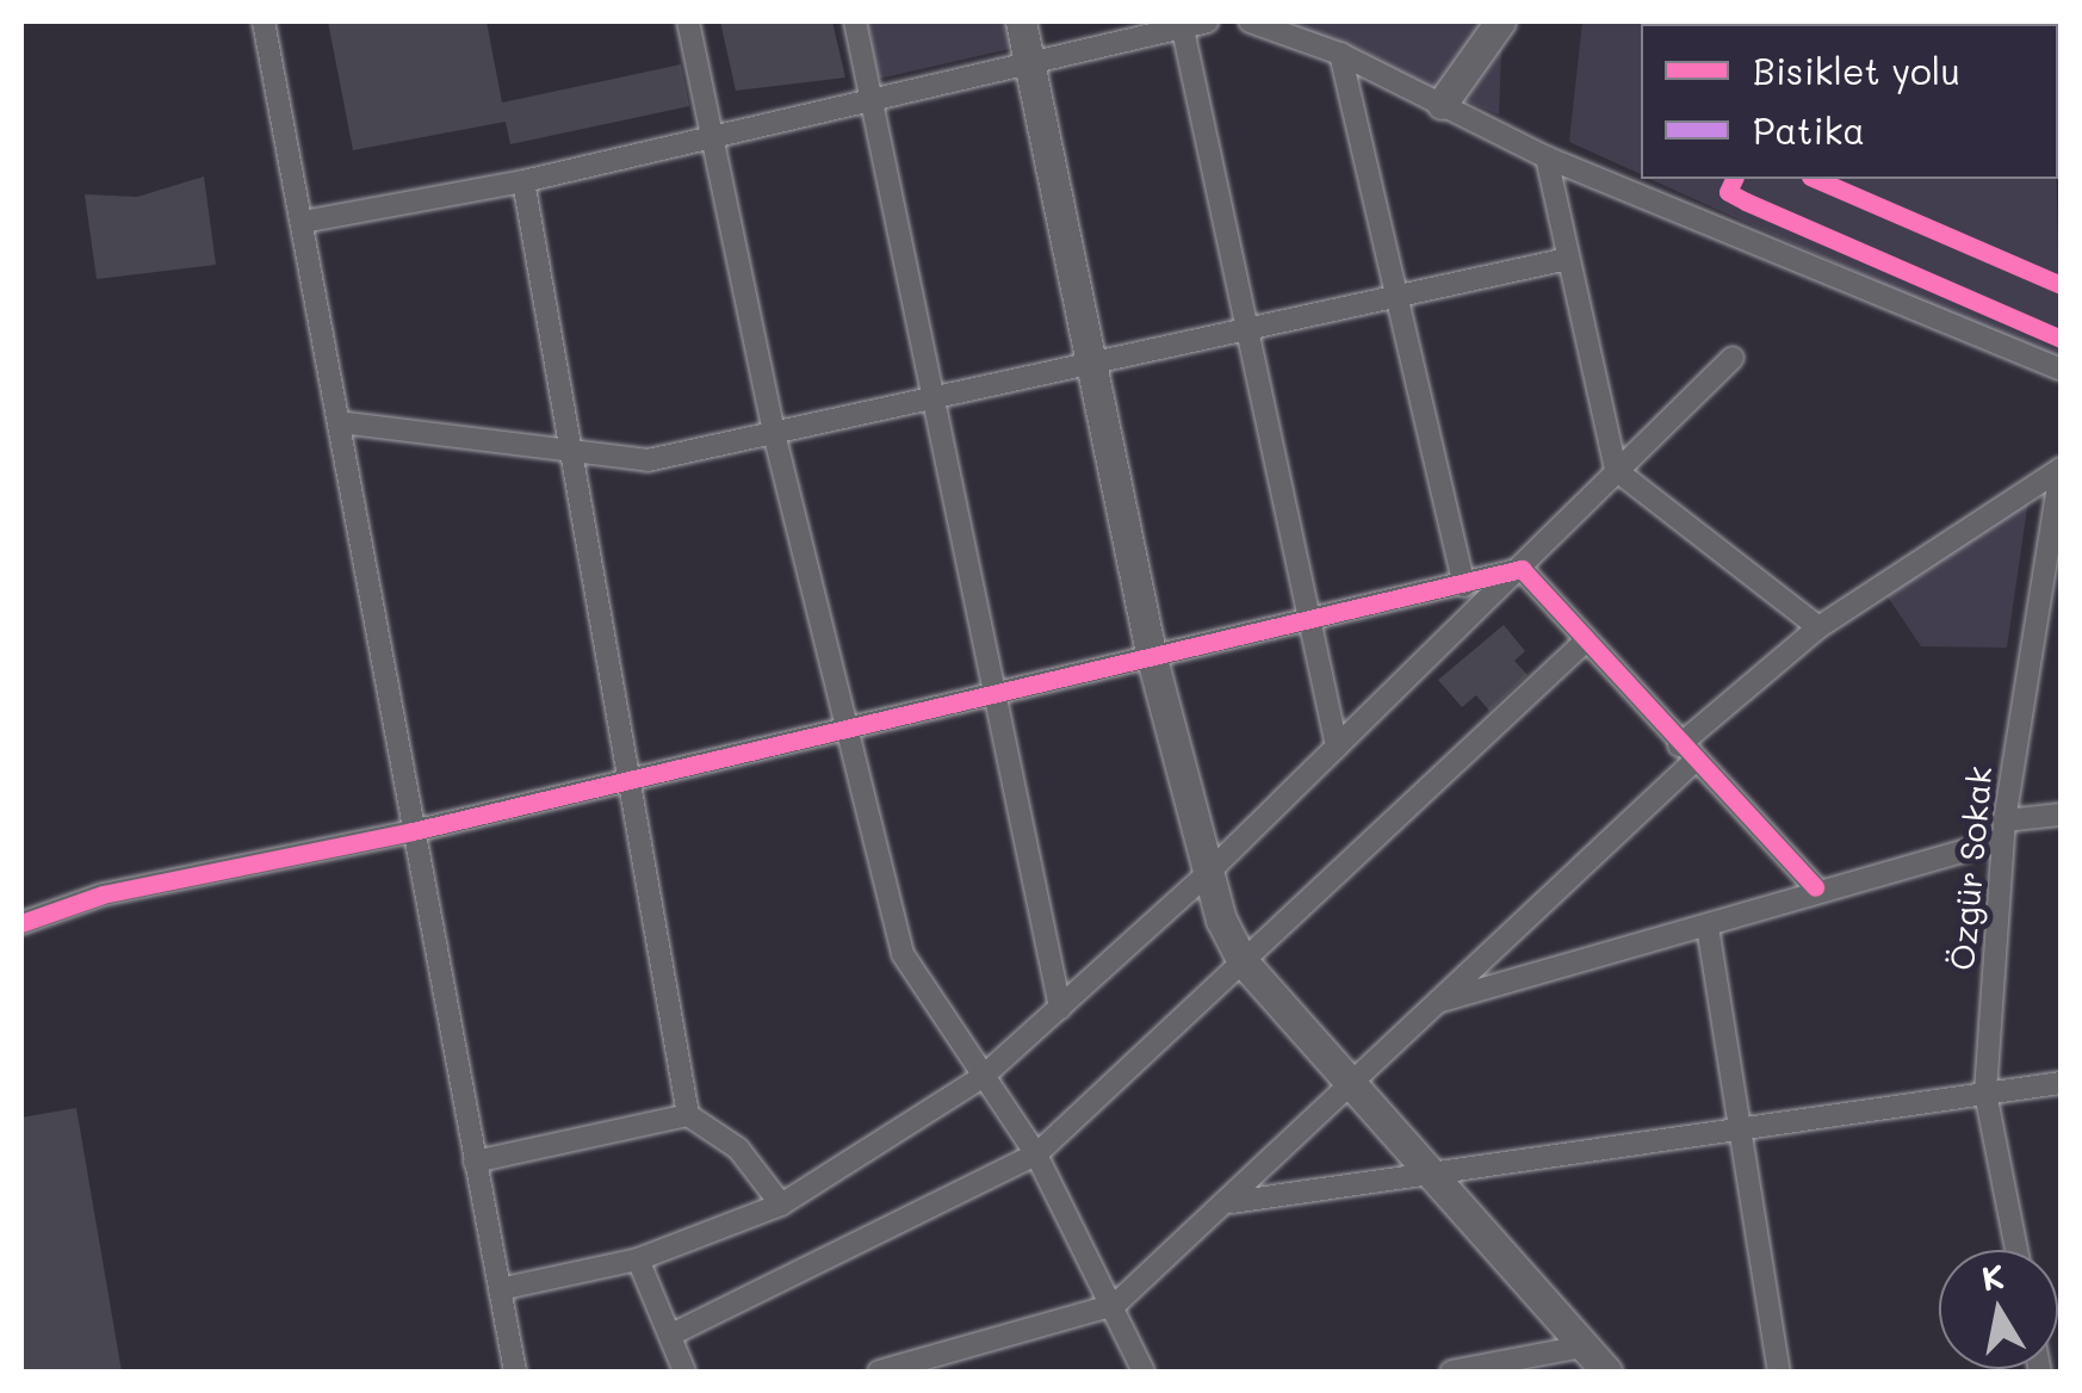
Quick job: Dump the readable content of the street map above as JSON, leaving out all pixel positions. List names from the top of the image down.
{
  "streets": {
    "street": ["Özgür Sokak"]
  },
  "legend": ["Bisiklet yolu", "Patika"],
  "north": "top"
}
